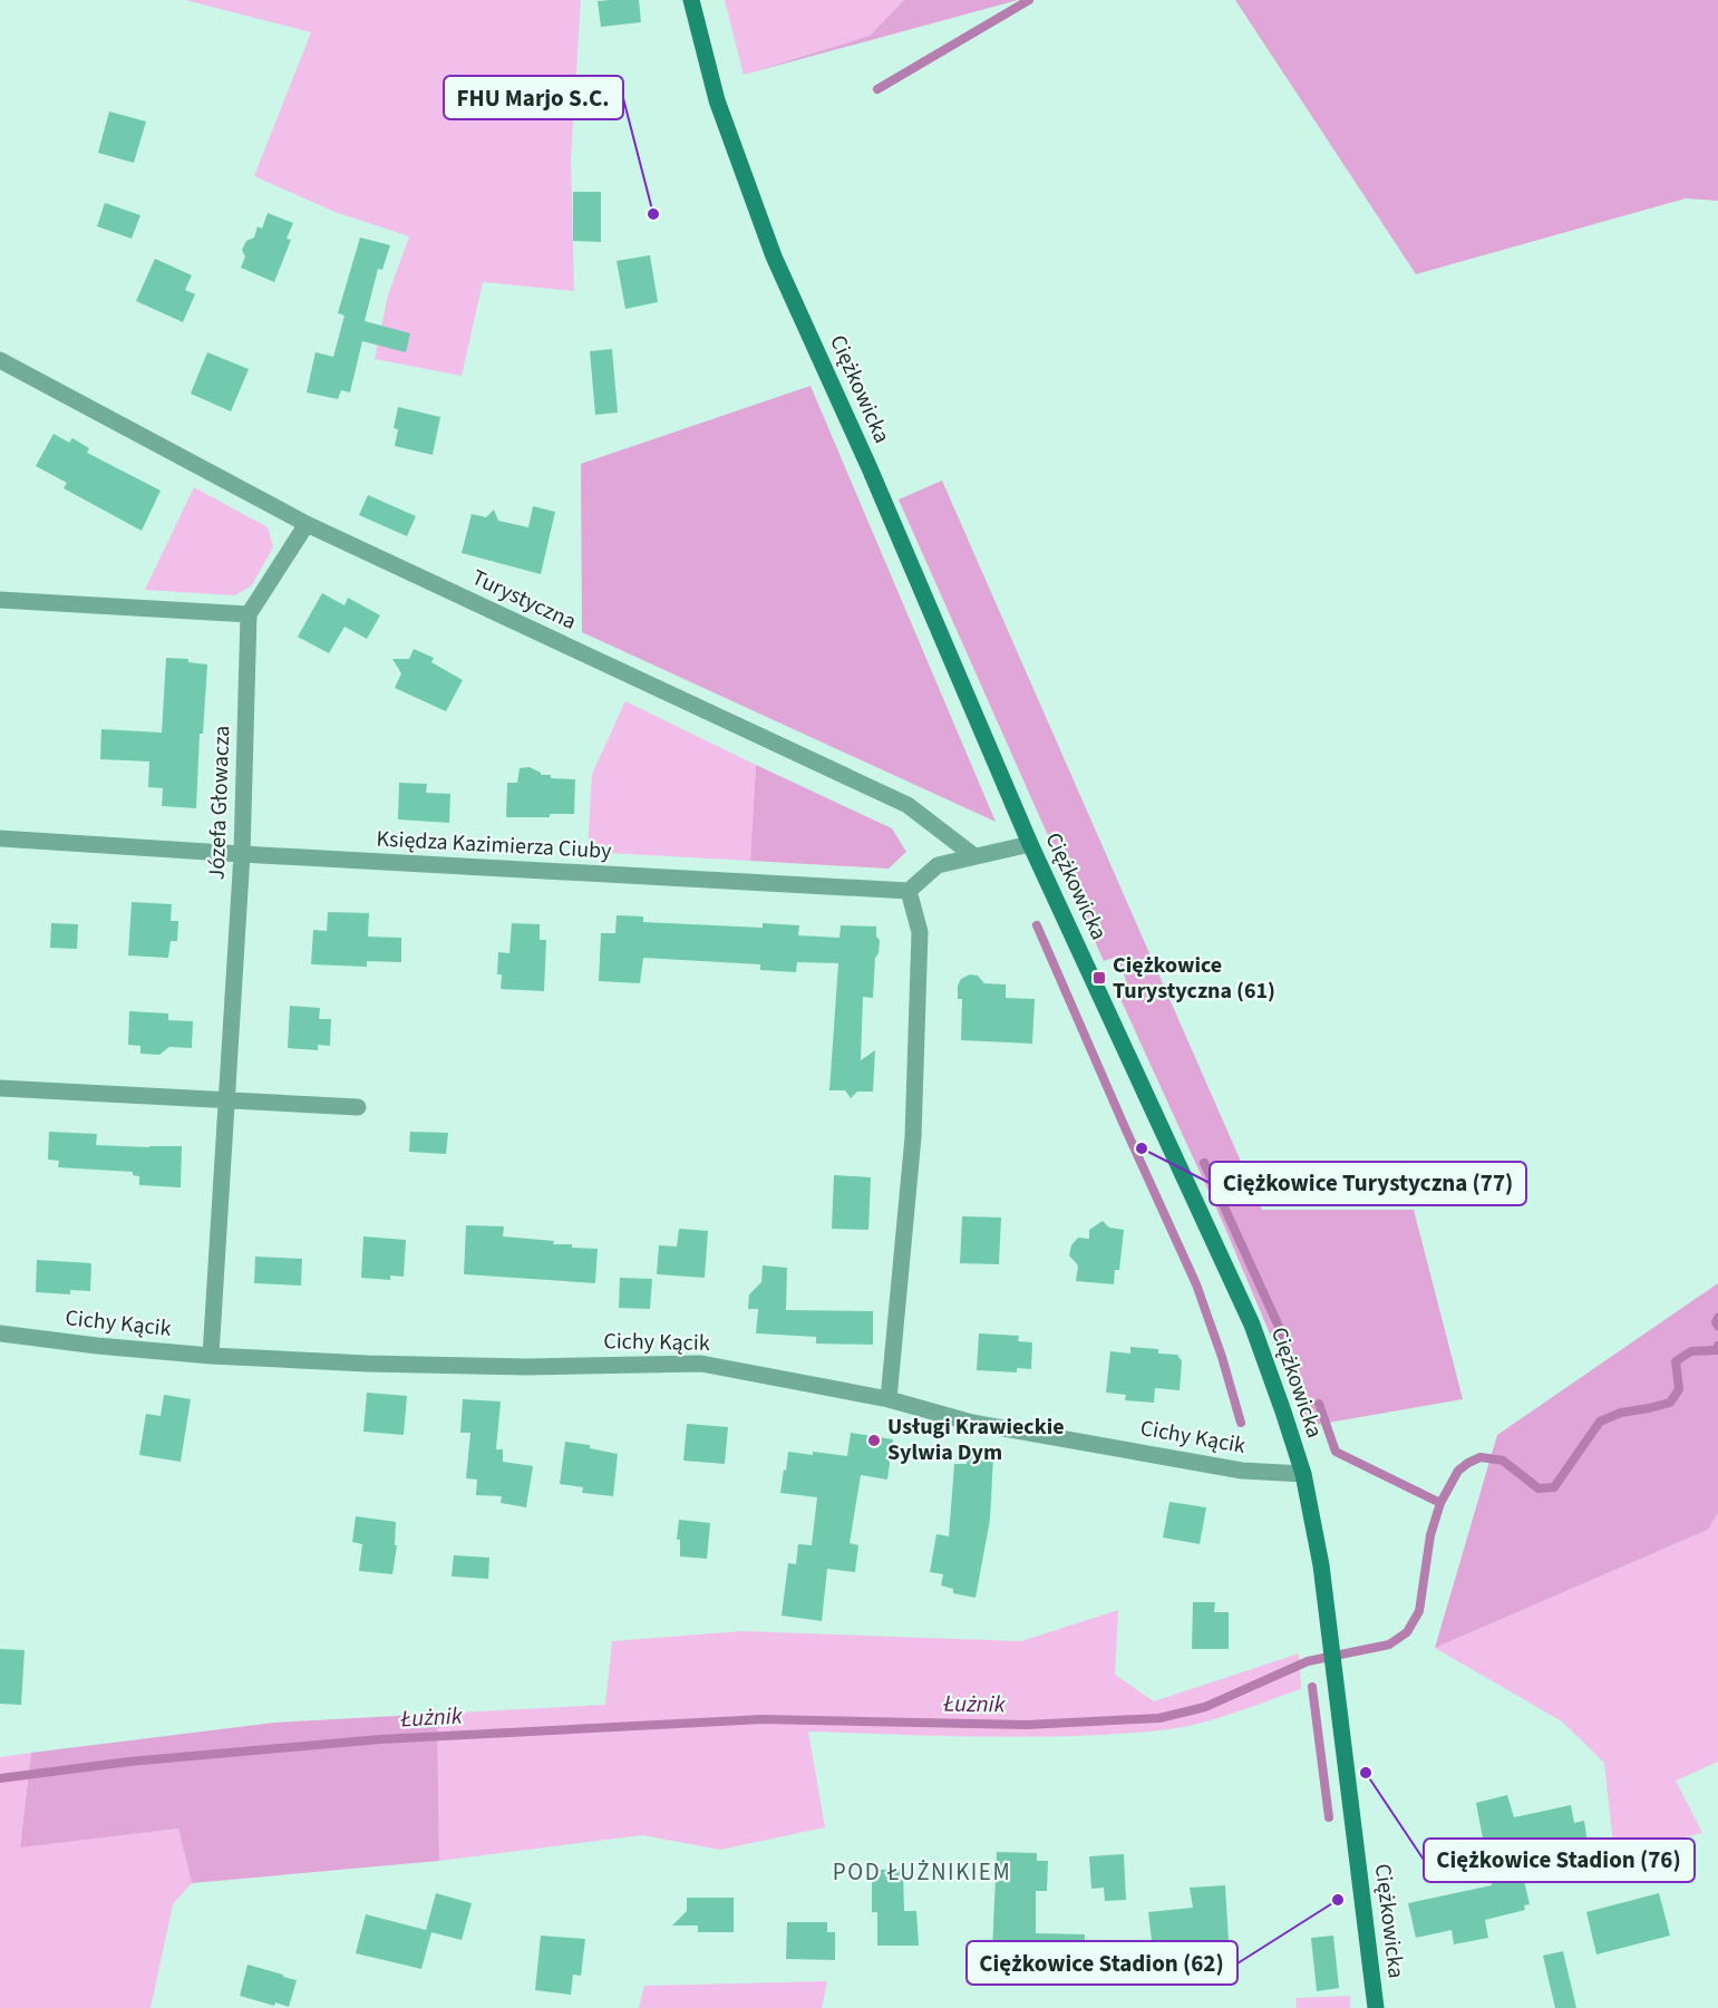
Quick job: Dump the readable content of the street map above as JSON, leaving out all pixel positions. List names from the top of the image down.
{
  "streets": {
    "street": [
      "Ciężkowicka",
      "Turystyczna",
      "Józefa Głowacza",
      "Księdza Kazimierza Ciuby",
      "Cichy Kącik"
    ]
  },
  "crossings": [
    ["Ciężkowicka", "Cichy Kącik"],
    ["Józefa Głowacza", "Księdza Kazimierza Ciuby"],
    ["Józefa Głowacza", "Cichy Kącik"]
  ],
  "districts": ["POD ŁUŻNIKIEM"],
  "water": ["Łużnik"],
  "places": {
    "other": [
      "FHU Marjo S.C.",
      "Ciężkowice Turystyczna (77)",
      "Usługi Krawieckie Sylwia Dym",
      "Ciężkowice Stadion (76)",
      "Ciężkowice Stadion (62)"
    ],
    "transit": ["Ciężkowice Turystyczna (61)"]
  }
}
